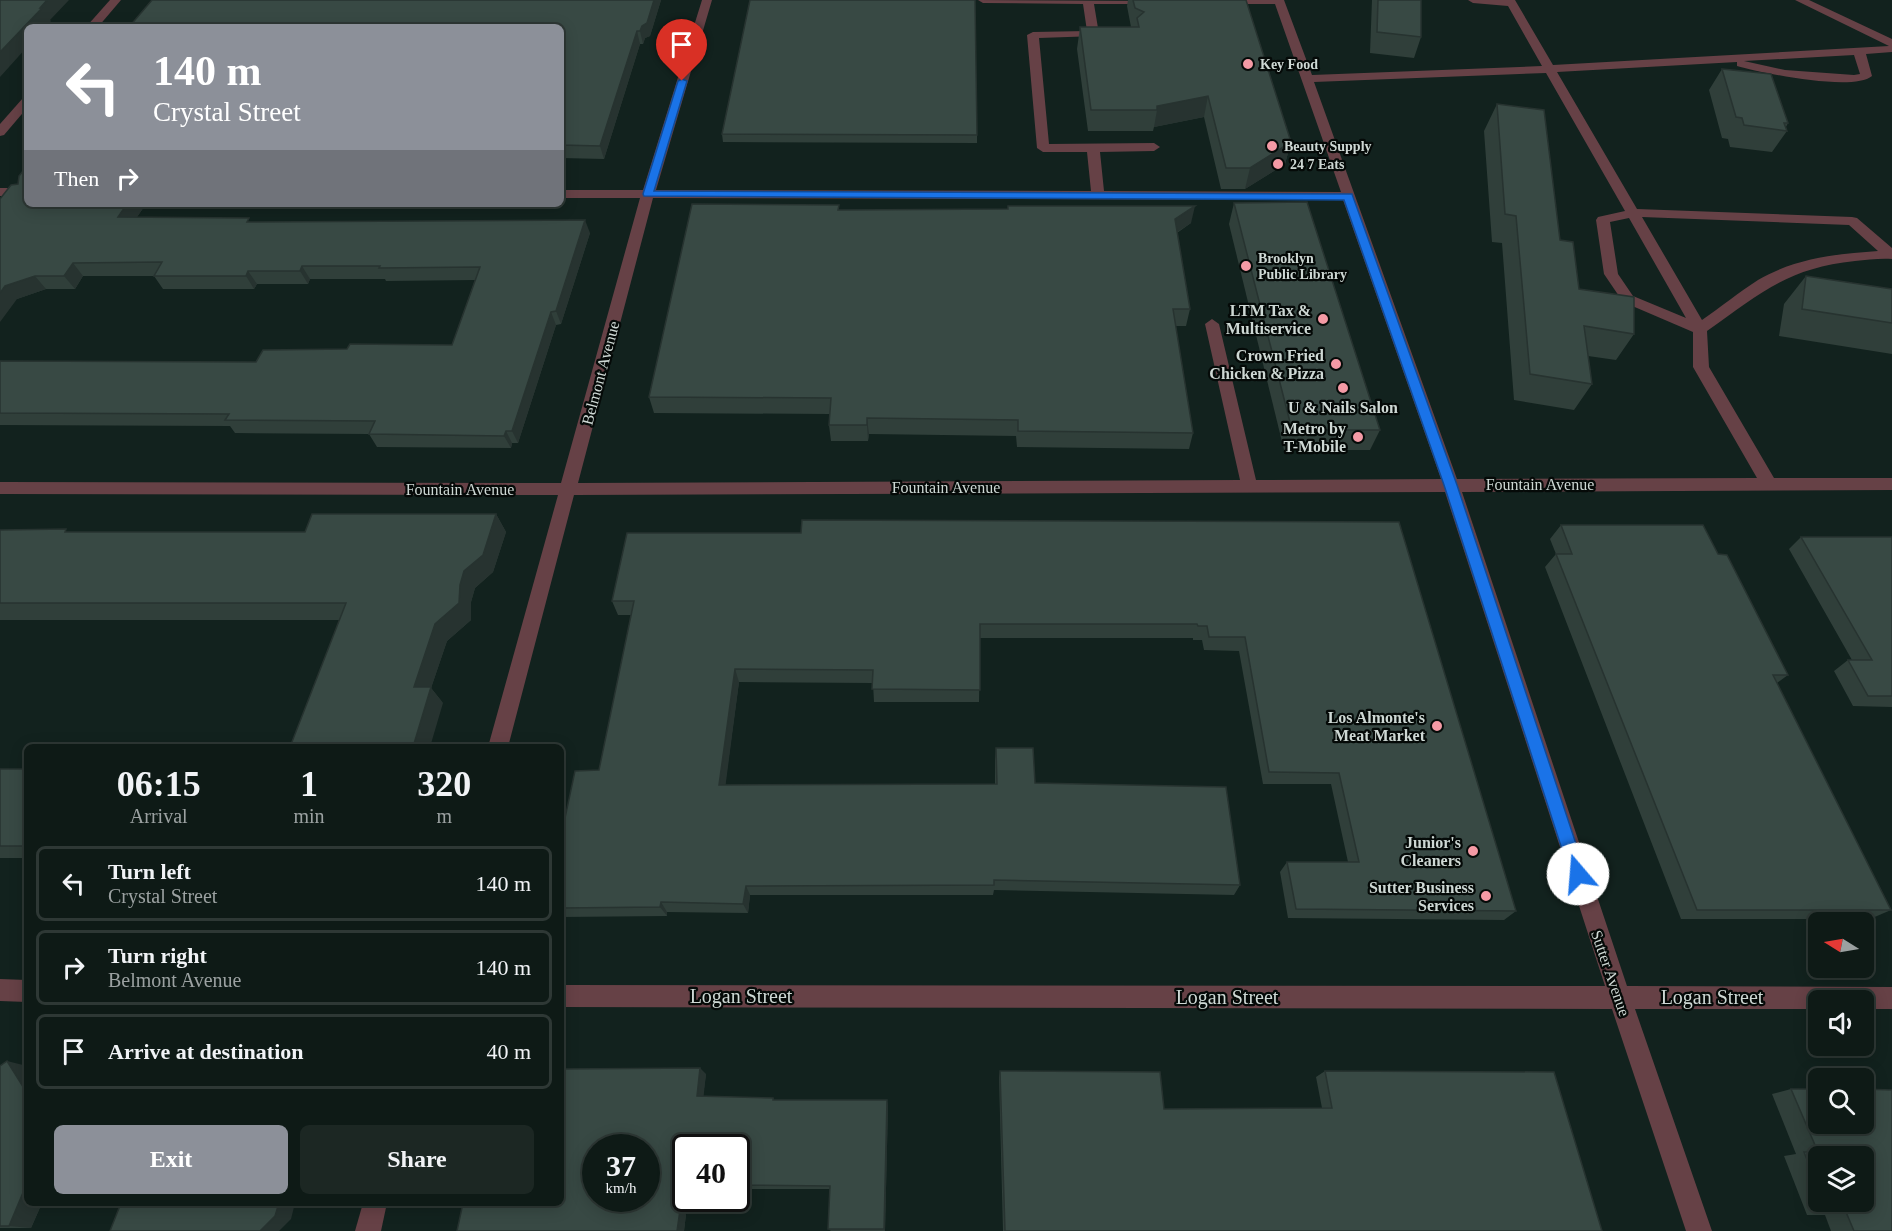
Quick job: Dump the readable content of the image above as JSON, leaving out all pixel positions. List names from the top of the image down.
{
  "streets": {
    "street": [
      "Belmont Avenue",
      "Fountain Avenue",
      "Sutter Avenue",
      "Logan Street"
    ]
  },
  "crossings": [
    ["Belmont Avenue", "Fountain Avenue"],
    ["Fountain Avenue", "Sutter Avenue"],
    ["Sutter Avenue", "Logan Street"]
  ],
  "places": [
    "Key Food",
    "Beauty Supply",
    "24 7 Eats",
    "Brooklyn Public Library",
    "LTM Tax & Multiservice",
    "Crown Fried Chicken & Pizza",
    "U & Nails Salon",
    "Metro by T-Mobile",
    "Los Almonte's Meat Market",
    "Junior's Cleaners",
    "Sutter Business Services"
  ],
  "north": "left",
  "page": {
    "turn": ["140 m", "Crystal Street"],
    "then": "Then",
    "eta": [
      "06:15",
      "Arrival",
      "1",
      "min",
      "320",
      "m"
    ],
    "list": [
      {
        "name": "Turn left",
        "note": "Crystal Street",
        "value": "140 m"
      },
      {
        "name": "Turn right",
        "note": "Belmont Avenue",
        "value": "140 m"
      },
      {
        "name": "Arrive at destination",
        "value": "40 m"
      }
    ],
    "buttons": ["Exit", "Share"],
    "speed": "37 km/h",
    "limit": "40"
  }
}
